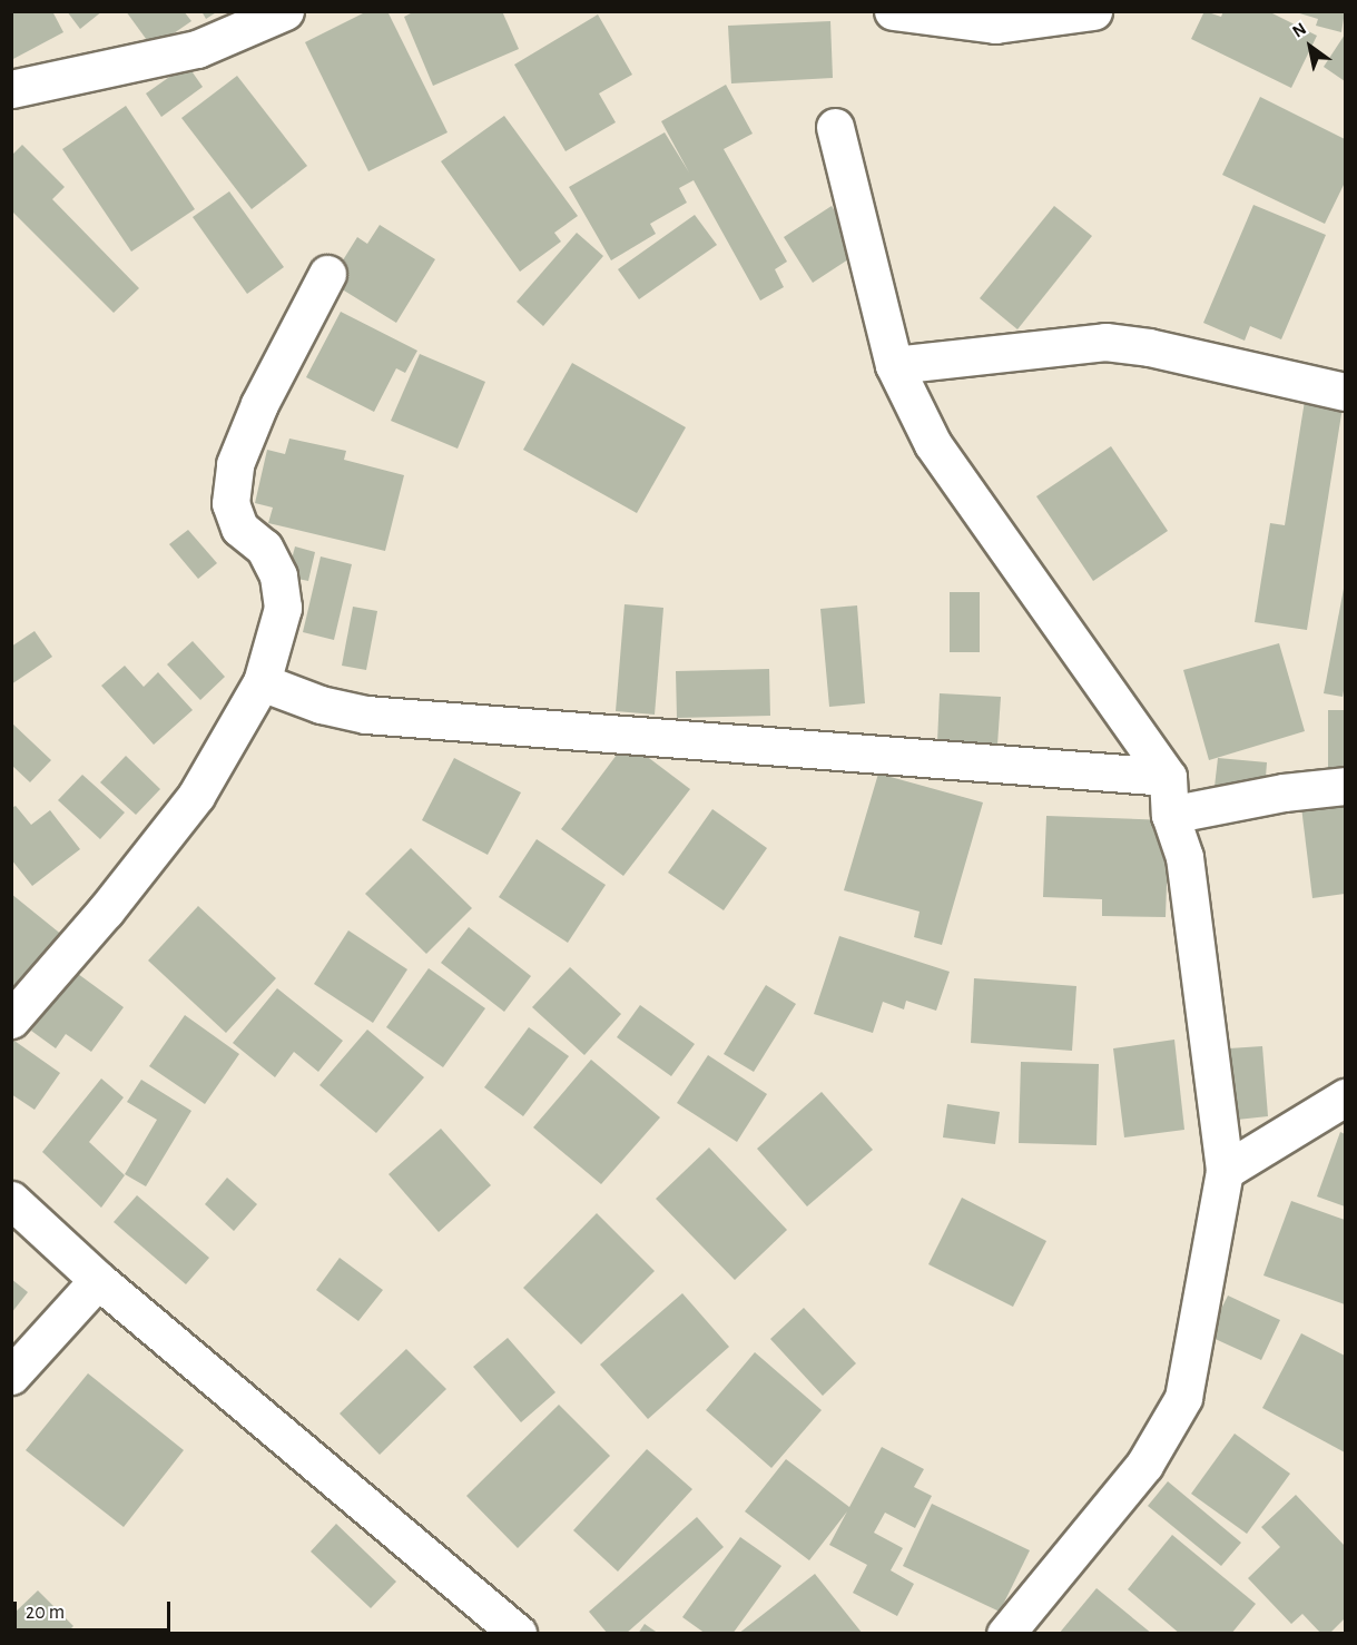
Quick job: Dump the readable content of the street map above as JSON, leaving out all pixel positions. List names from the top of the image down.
{
  "scale_bar": "20 m",
  "north": "top left"
}
